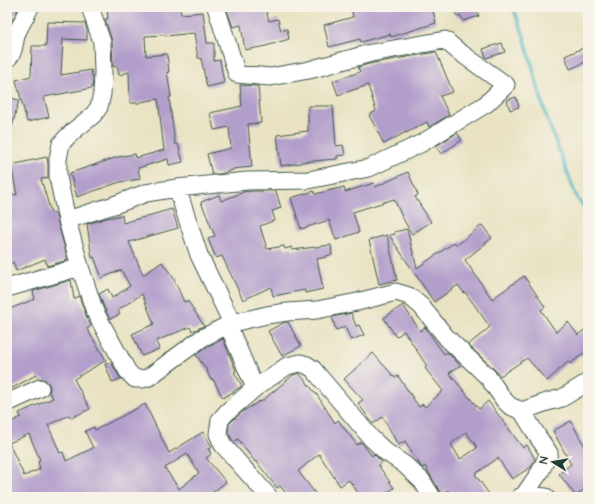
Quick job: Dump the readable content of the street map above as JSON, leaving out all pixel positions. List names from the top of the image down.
{
  "north": "left"
}
